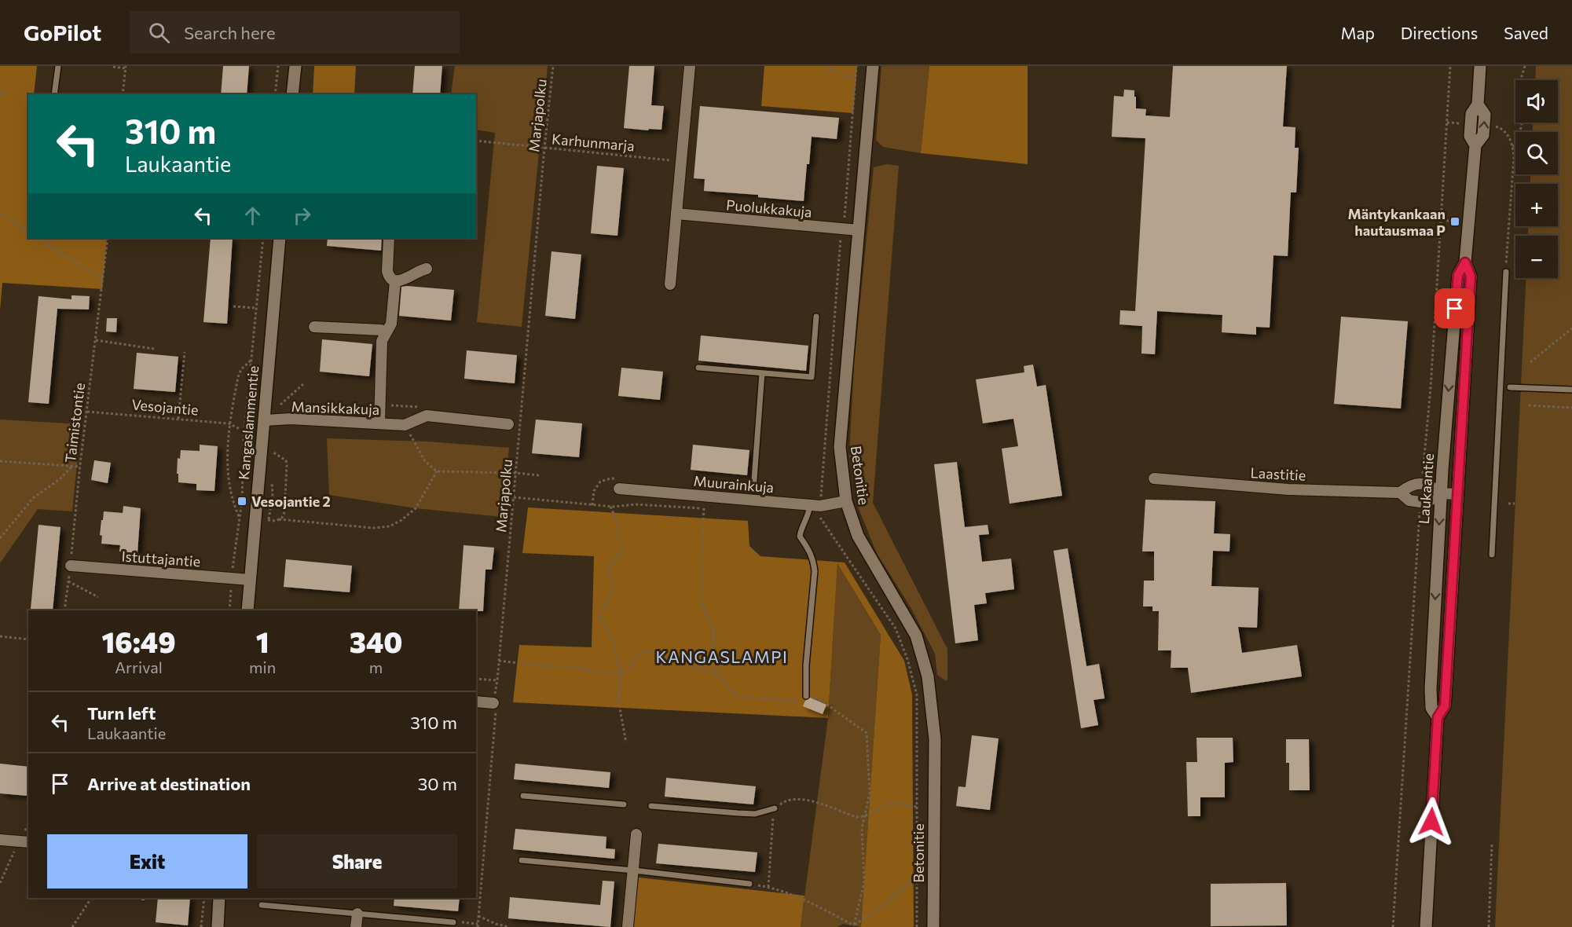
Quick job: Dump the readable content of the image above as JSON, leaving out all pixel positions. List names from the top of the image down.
{
  "streets": {
    "main road": ["Kangaslammentie", "Betonitie", "Laukaantie"],
    "street": [
      "Puolukkakuja",
      "Mansikkakuja",
      "Laastitie",
      "Muurainkuja",
      "Istuttajantie"
    ],
    "path": [
      "Marjapolku",
      "Karhunmarja",
      "Vesojantie",
      "Taimistontie"
    ]
  },
  "crossings": [
    ["Marjapolku", "Karhunmarja"],
    ["Puolukkakuja", "Betonitie"],
    ["Vesojantie", "Taimistontie"],
    ["Mansikkakuja", "Kangaslammentie"],
    ["Taimistontie", "Istuttajantie"],
    ["Kangaslammentie", "Istuttajantie"],
    ["Laastitie", "Laukaantie"],
    ["Betonitie", "Muurainkuja"]
  ],
  "districts": ["KANGASLAMPI"],
  "places": {
    "transit": ["Mäntykankaan hautausmaa P", "Vesojantie 2"]
  },
  "page": {
    "header": "GoPilot",
    "search": "Search here",
    "nav": ["Map", "Directions", "Saved"],
    "map_buttons": ["+", "−"],
    "turn": ["310 m", "Laukaantie"],
    "eta": [
      "16:49",
      "Arrival",
      "1",
      "min",
      "340",
      "m"
    ],
    "list": [
      {
        "name": "Turn left",
        "note": "Laukaantie",
        "value": "310 m"
      },
      {
        "name": "Arrive at destination",
        "value": "30 m"
      }
    ],
    "buttons": ["Exit", "Share"]
  }
}
